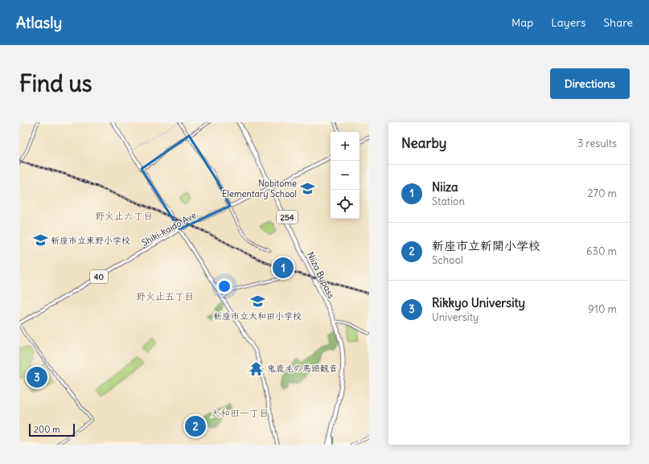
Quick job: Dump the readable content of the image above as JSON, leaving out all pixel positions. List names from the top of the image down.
{
  "streets": {
    "highway": ["254", "Niiza Bypass"],
    "main road": ["Shiki-kaido Ave.", "40"]
  },
  "crossings": [
    ["Shiki-kaido Ave.", "Niiza Bypass"]
  ],
  "districts": ["野火止六丁目", "野火止五丁目", "大和田一丁目"],
  "places": {
    "school or university": ["Nobitome Elementary School", "新座市立東野小学校", "新座市立大和田小学校"],
    "temple": ["鬼鹿毛の馬頭観音"]
  },
  "scale_bar": "200 m",
  "page": {
    "header": "Atlasly",
    "nav": ["Map", "Layers", "Share"],
    "buttons": "Directions",
    "title": "Find us",
    "heading": ["Nearby", "3 results"],
    "map_buttons": ["+", "−"],
    "list": [
      {
        "mark": "1",
        "name": "Niiza",
        "note": "Station",
        "value": "270 m"
      },
      {
        "mark": "2",
        "name": "新座市立新開小学校",
        "note": "School",
        "value": "630 m"
      },
      {
        "mark": "3",
        "name": "Rikkyo University",
        "note": "University",
        "value": "910 m"
      }
    ],
    "pins": ["1", "3", "2"],
    "scale": "200 m"
  }
}
